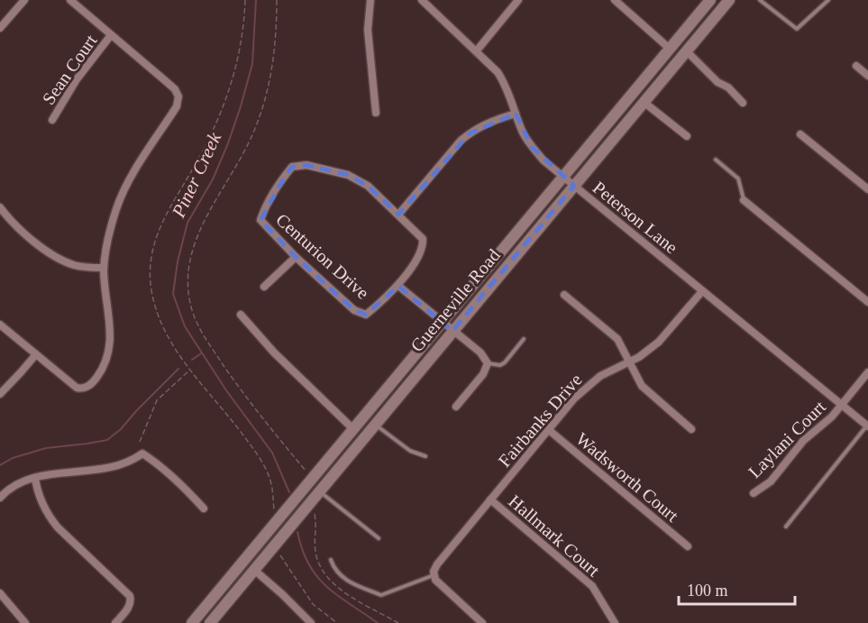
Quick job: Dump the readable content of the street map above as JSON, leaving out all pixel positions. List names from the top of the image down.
{
  "streets": {
    "main road": ["Guerneville Road"],
    "street": [
      "Sean Court",
      "Peterson Lane",
      "Centurion Drive",
      "Fairbanks Drive",
      "Laylani Court",
      "Wadsworth Court",
      "Hallmark Court"
    ]
  },
  "crossings": [
    ["Peterson Lane", "Guerneville Road"],
    ["Peterson Lane", "Fairbanks Drive"],
    ["Peterson Lane", "Laylani Court"],
    ["Centurion Drive", "Guerneville Road"],
    ["Fairbanks Drive", "Wadsworth Court"],
    ["Fairbanks Drive", "Hallmark Court"]
  ],
  "water": ["Piner Creek"],
  "scale_bar": "100 m"
}
